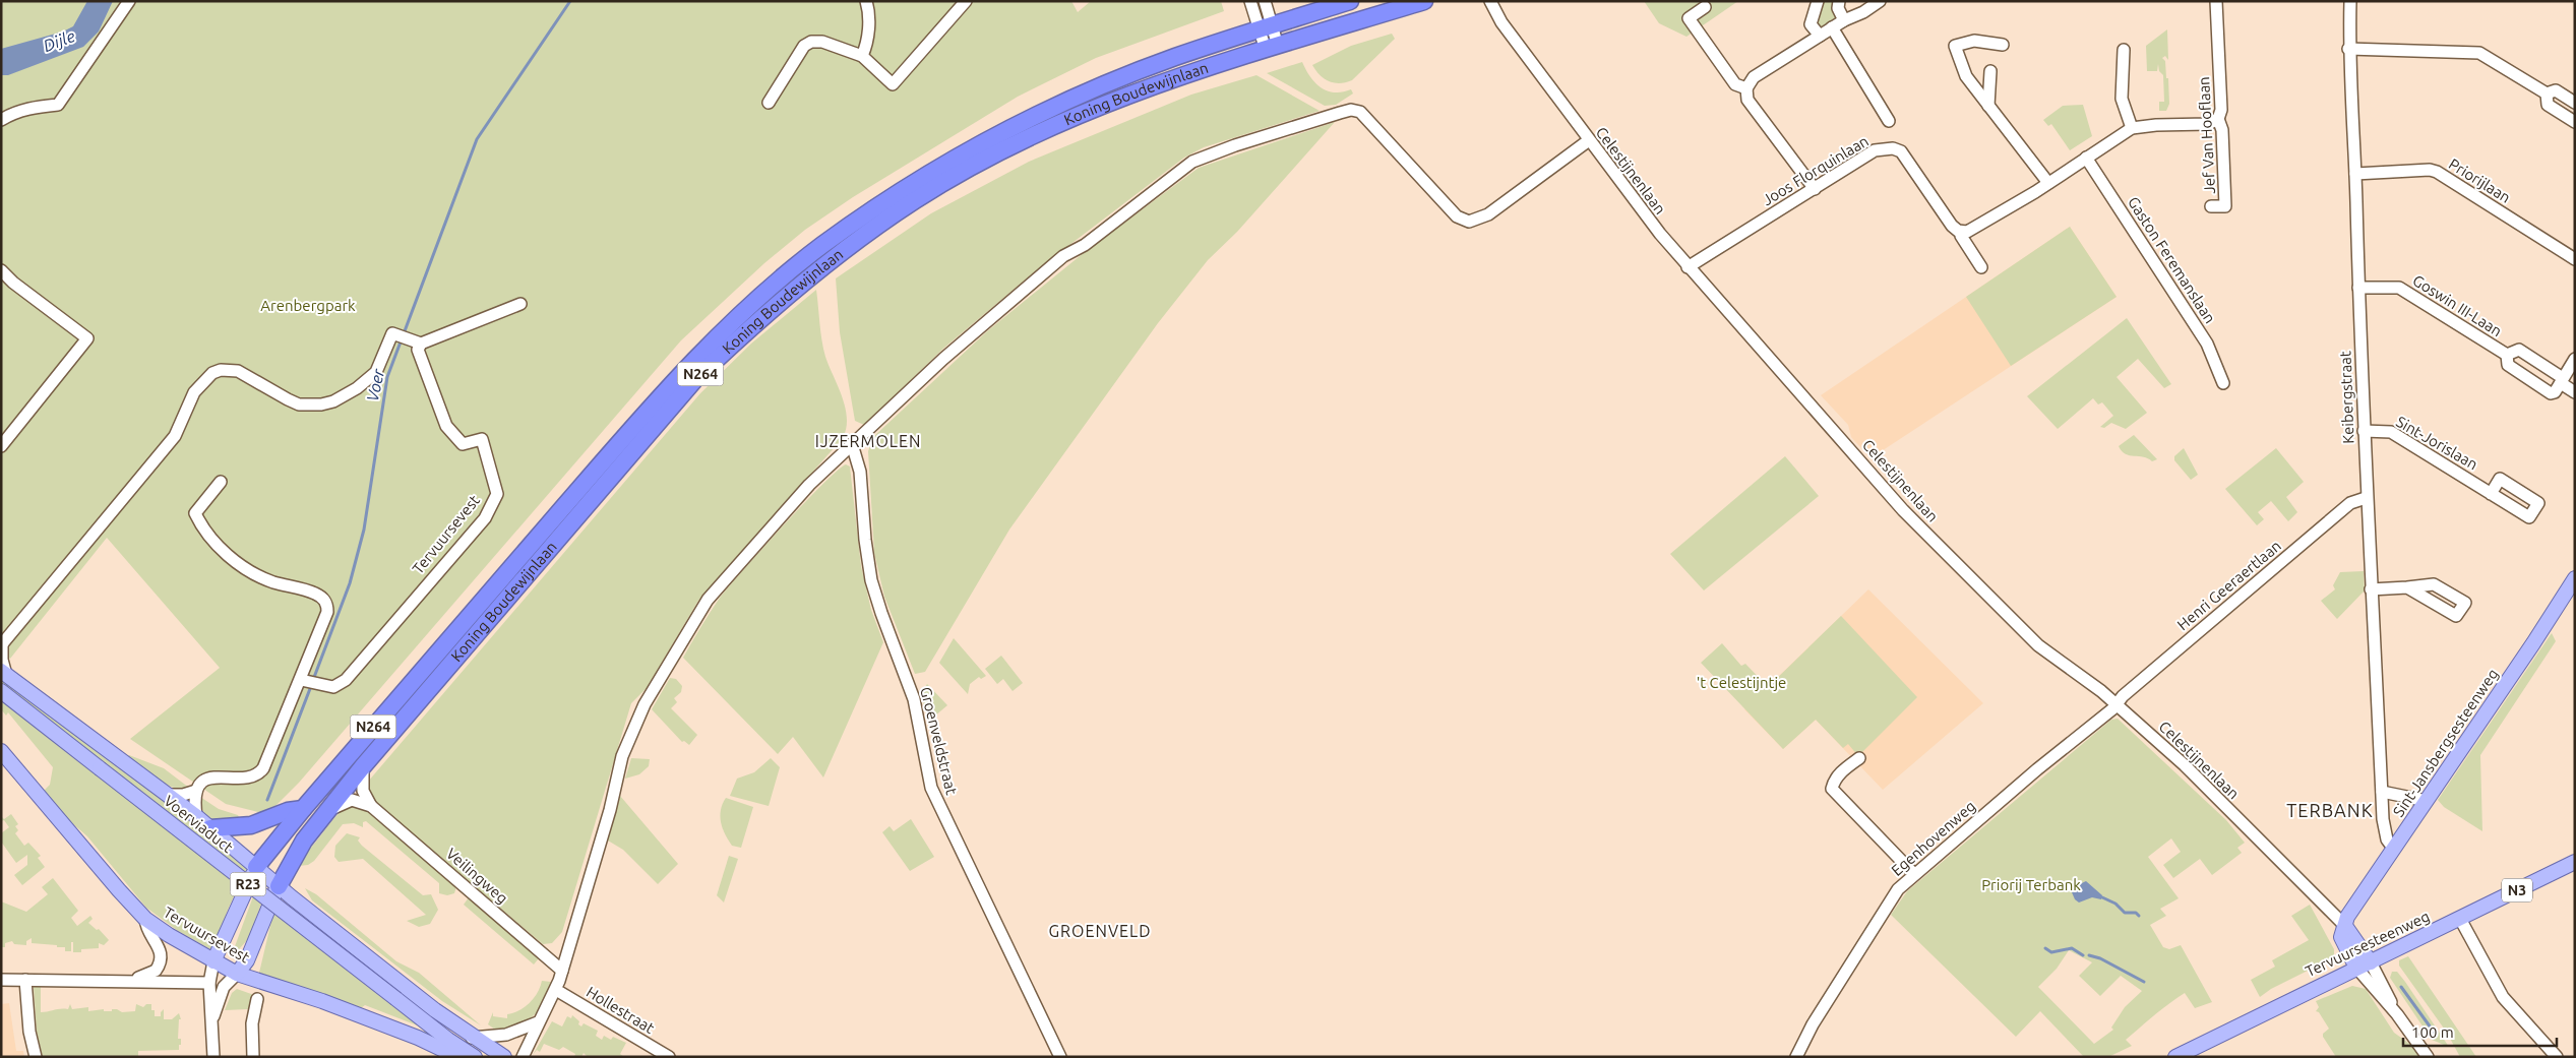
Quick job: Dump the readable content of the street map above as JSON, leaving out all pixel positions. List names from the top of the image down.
{
  "streets": {
    "highway": ["Koning Boudewijnlaan", "N264"],
    "main road": [
      "Tervuursevest",
      "Sint-Jansbergsesteenweg",
      "Voerviaduct",
      "R23",
      "N3",
      "Tervuursesteenweg"
    ],
    "street": [
      "Jef Van Hooflaan",
      "Celestijnenlaan",
      "Joos Florquinlaan",
      "Priorijlaan",
      "Gaston Feremanslaan",
      "Goswin III-Laan",
      "Keibergstraat",
      "Sint-Jorislaan",
      "Henri Geeraertlaan",
      "Groenveldstraat",
      "Egenhovenweg",
      "Veilingweg",
      "Hollestraat"
    ]
  },
  "crossings": [
    ["Koning Boudewijnlaan", "R23"],
    ["Celestijnenlaan", "Joos Florquinlaan"],
    ["Celestijnenlaan", "Henri Geeraertlaan"],
    ["Celestijnenlaan", "Sint-Jansbergsesteenweg"],
    ["Celestijnenlaan", "Egenhovenweg"],
    ["Priorijlaan", "Keibergstraat"],
    ["Goswin III-Laan", "Keibergstraat"],
    ["Keibergstraat", "Sint-Jorislaan"],
    ["Keibergstraat", "Henri Geeraertlaan"],
    ["Keibergstraat", "Sint-Jansbergsesteenweg"],
    ["Henri Geeraertlaan", "Egenhovenweg"]
  ],
  "districts": ["IJZERMOLEN", "TERBANK", "GROENVELD"],
  "water": ["Dijle", "Voer"],
  "parks": ["Arenbergpark", "'t Celestijntje", "Priorij Terbank"],
  "scale_bar": "100 m"
}
